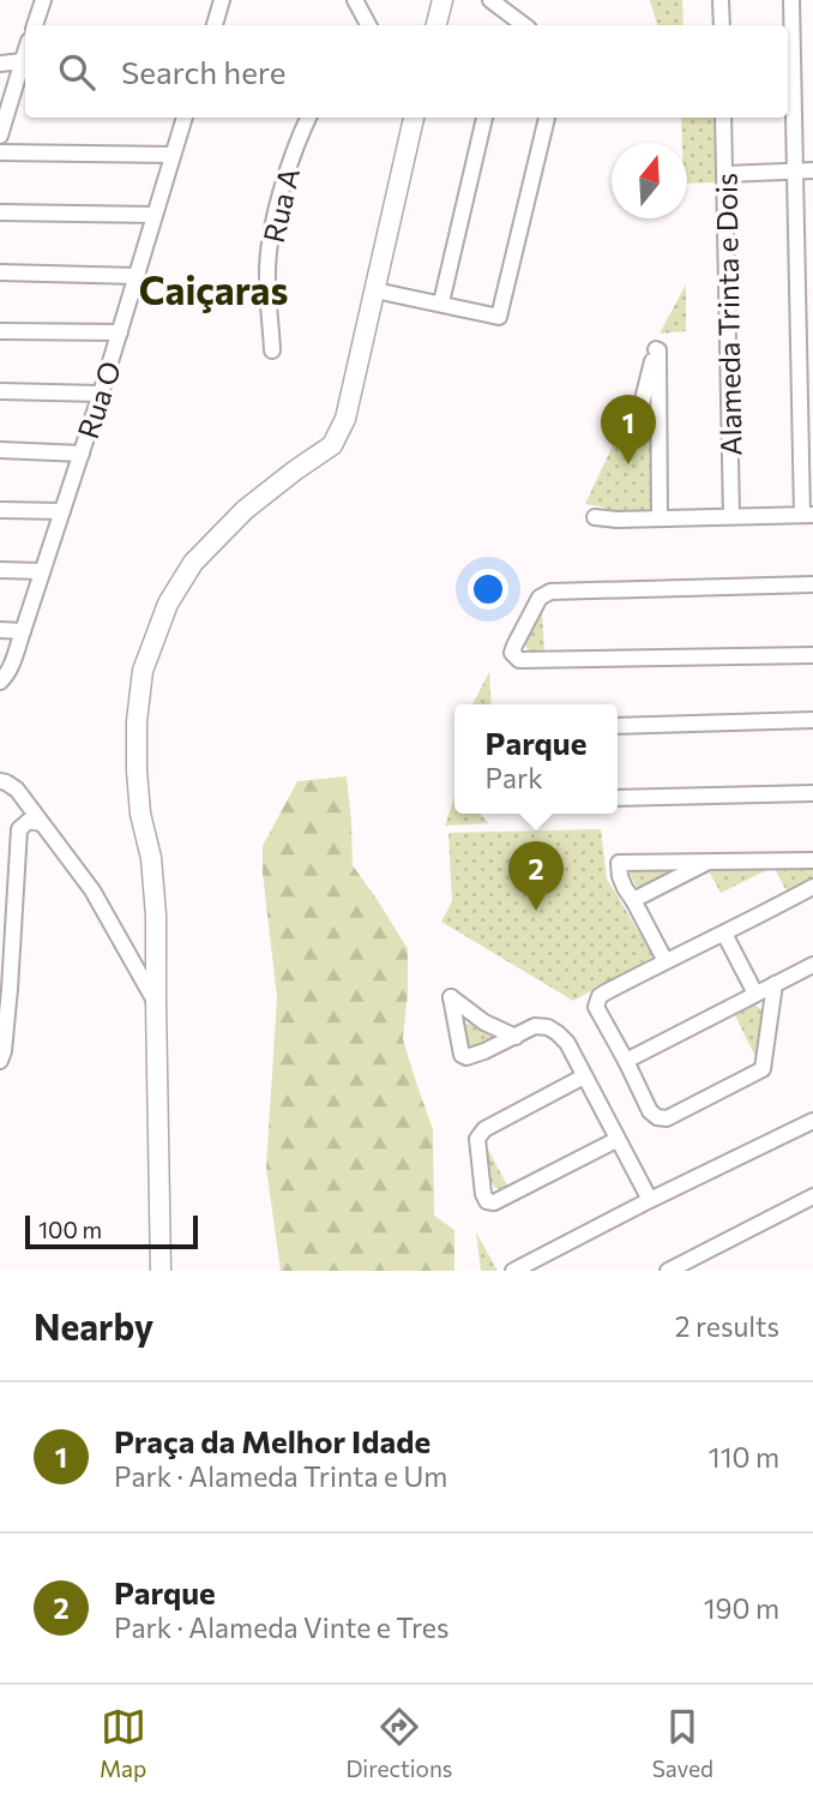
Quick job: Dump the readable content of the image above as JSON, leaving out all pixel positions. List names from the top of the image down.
{
  "streets": {
    "street": ["Rua A", "Alameda Trinta e Dois", "Rua O"]
  },
  "districts": ["Caiçaras"],
  "scale_bar": "100 m",
  "north": "top",
  "page": {
    "search": "Search here",
    "pins": ["1", "2"],
    "popup": ["Parque", "Park"],
    "scale": "100 m",
    "heading": ["Nearby", "2 results"],
    "list": [
      {
        "mark": "1",
        "name": "Praça da Melhor Idade",
        "note": "Park · Alameda Trinta e Um",
        "value": "110 m"
      },
      {
        "mark": "2",
        "name": "Parque",
        "note": "Park · Alameda Vinte e Tres",
        "value": "190 m"
      }
    ],
    "nav": ["Map", "Directions", "Saved"]
  }
}
